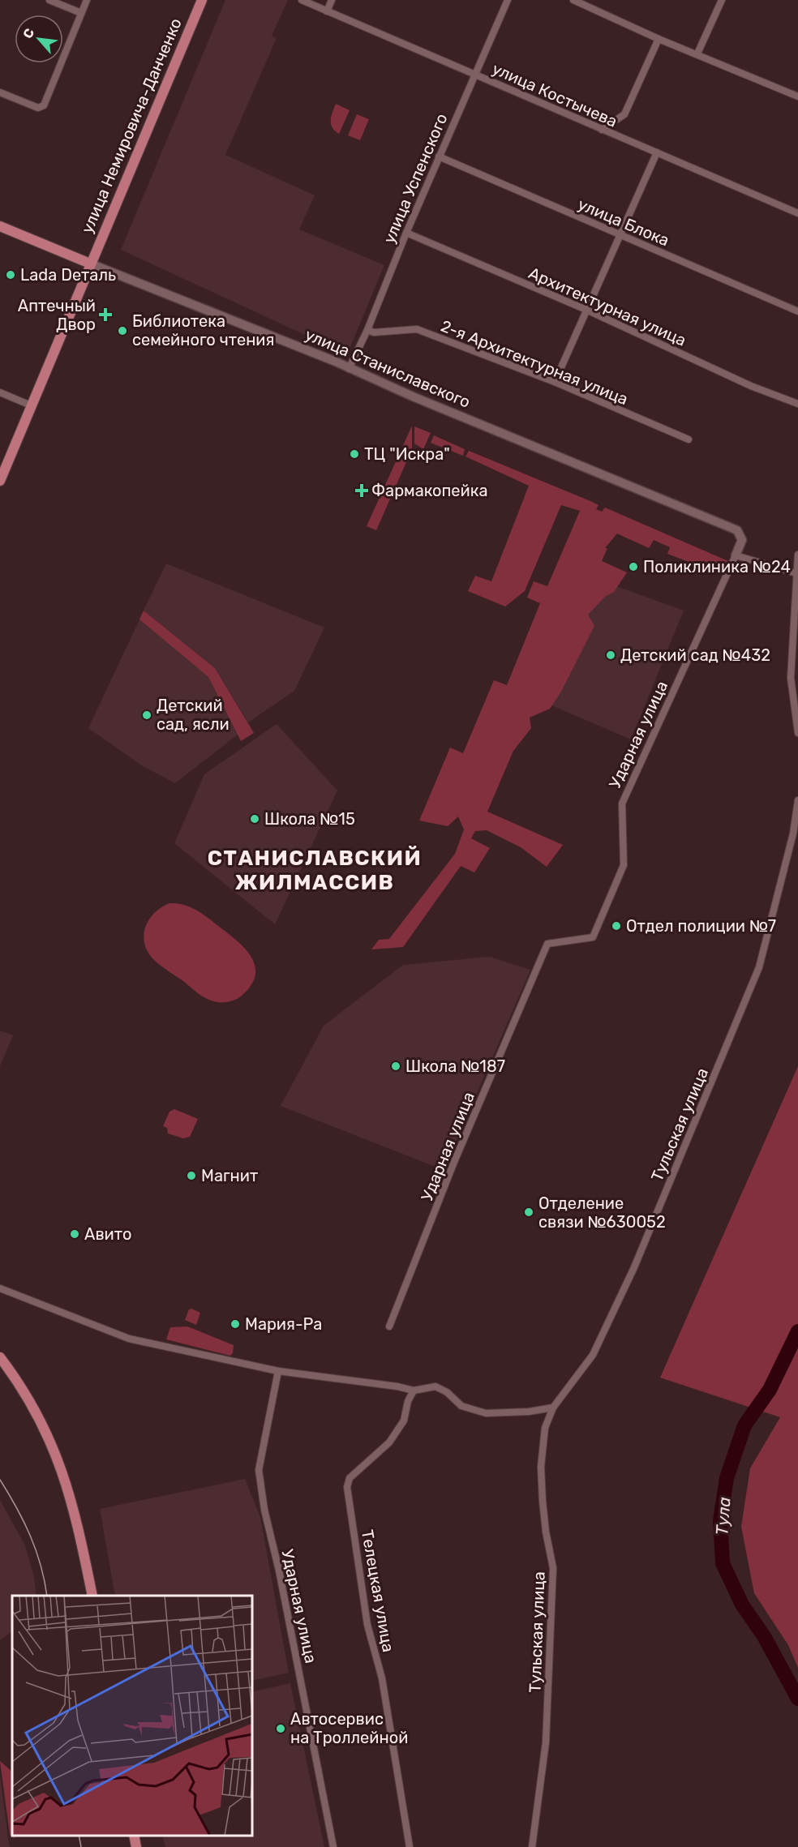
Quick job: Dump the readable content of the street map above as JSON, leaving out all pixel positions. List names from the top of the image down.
{
  "streets": {
    "main road": ["улица Немировича-Данченко", "улица Станиславского"],
    "street": [
      "улица Костычева",
      "улица Успенского",
      "улица Блока",
      "Архитектурная улица",
      "2-я Архитектурная улица",
      "Ударная улица",
      "Тульская улица",
      "Телецкая улица"
    ]
  },
  "crossings": [
    ["улица Костычева", "улица Успенского"],
    ["улица Немировича-Данченко", "улица Станиславского"],
    ["улица Успенского", "улица Блока"],
    ["улица Успенского", "Архитектурная улица"],
    ["улица Успенского", "2-я Архитектурная улица"],
    ["улица Успенского", "улица Станиславского"],
    ["улица Станиславского", "Ударная улица"]
  ],
  "districts": ["СТАНИСЛАВСКИЙ ЖИЛМАССИВ"],
  "water": ["Тула"],
  "places": {
    "other": [
      "Lada Dеталь",
      "Библиотека семейного чтения",
      "ТЦ \"Искра\"",
      "Поликлиника №24",
      "Детский сад №432",
      "Детский сад, ясли",
      "Школа №15",
      "Отдел полиции №7",
      "Школа №187",
      "Магнит",
      "Отделение связи №630052",
      "Авито",
      "Мария-Ра",
      "Автосервис на Троллейной"
    ],
    "health": ["Аптечный Двор", "Фармакопейка"]
  },
  "north": "top left"
}
